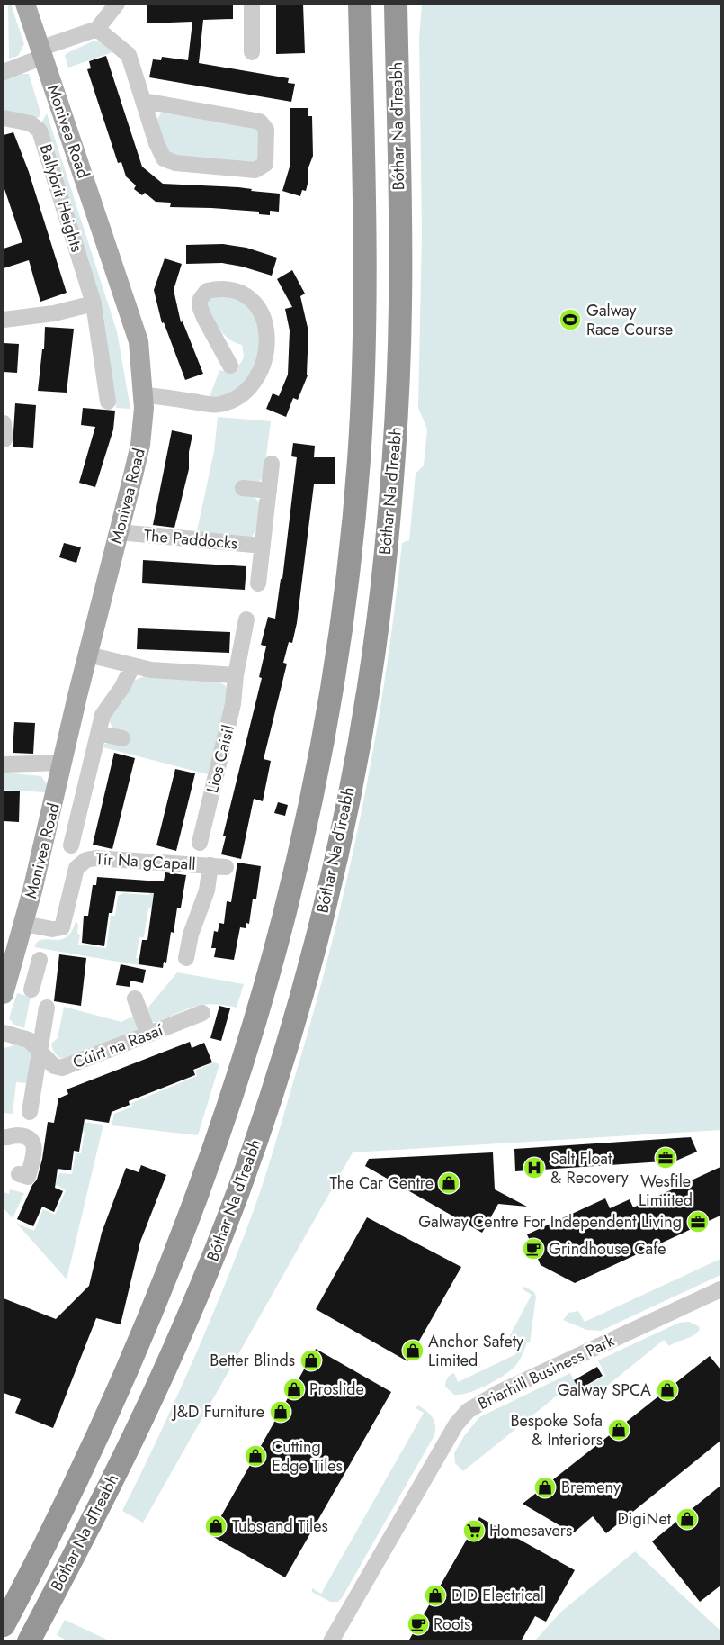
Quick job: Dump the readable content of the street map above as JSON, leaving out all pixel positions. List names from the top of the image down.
{
  "streets": {
    "highway": ["Bóthar Na dTreabh"],
    "main road": ["Monivea Road"],
    "street": [
      "Ballybrit Heights",
      "The Paddocks",
      "Lios Caisil",
      "Tír Na gCapall",
      "Cúirt na Rasaí",
      "Briarhill Business Park"
    ]
  },
  "crossings": [
    ["Monivea Road", "The Paddocks"],
    ["Monivea Road", "Tír Na gCapall"]
  ],
  "places": {
    "sports": ["Galway Race Course"],
    "office": ["Wesfile Limiited", "Galway Centre For Independent Living"],
    "hospital": ["Salt Float & Recovery"],
    "shop": [
      "The Car Centre",
      "Anchor Safety Limited",
      "Better Blinds",
      "Proslide",
      "Galway SPCA",
      "J&D Furniture",
      "Bespoke Sofa & Interiors",
      "Cutting Edge Tiles",
      "Bremeny",
      "DigiNet",
      "Tubs and Tiles",
      "DID Electrical"
    ],
    "cafe": ["Grindhouse Cafe", "Roots"],
    "supermarket": ["Homesavers"]
  }
}
